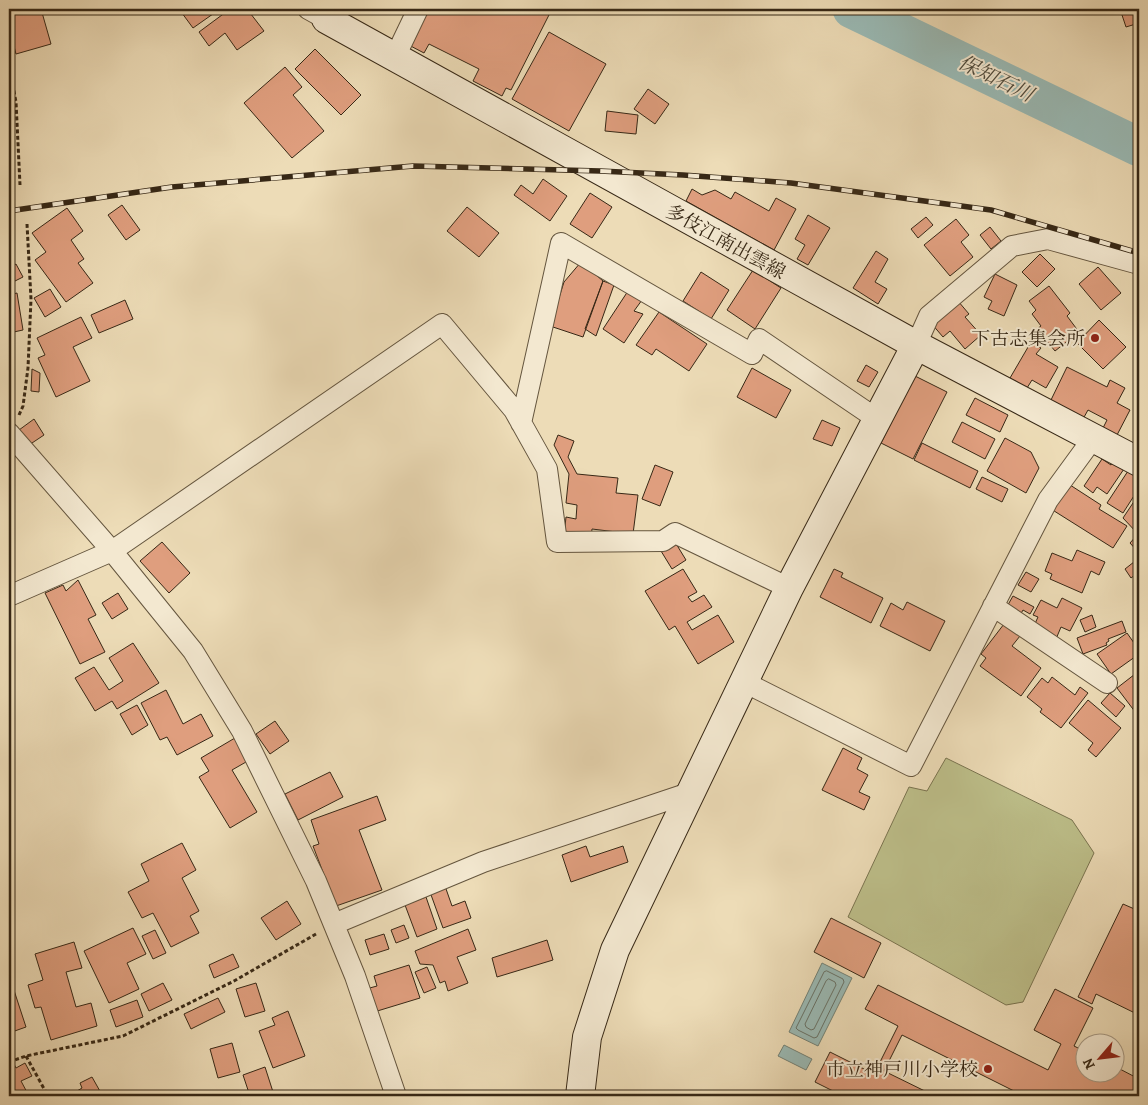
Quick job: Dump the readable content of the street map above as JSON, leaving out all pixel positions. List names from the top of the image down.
{
  "streets": {
    "main road": ["多伎江南出雲線"]
  },
  "water": ["保知石川"],
  "places": ["下古志集会所", "市立神戸川小学校"],
  "north": "bottom left"
}
